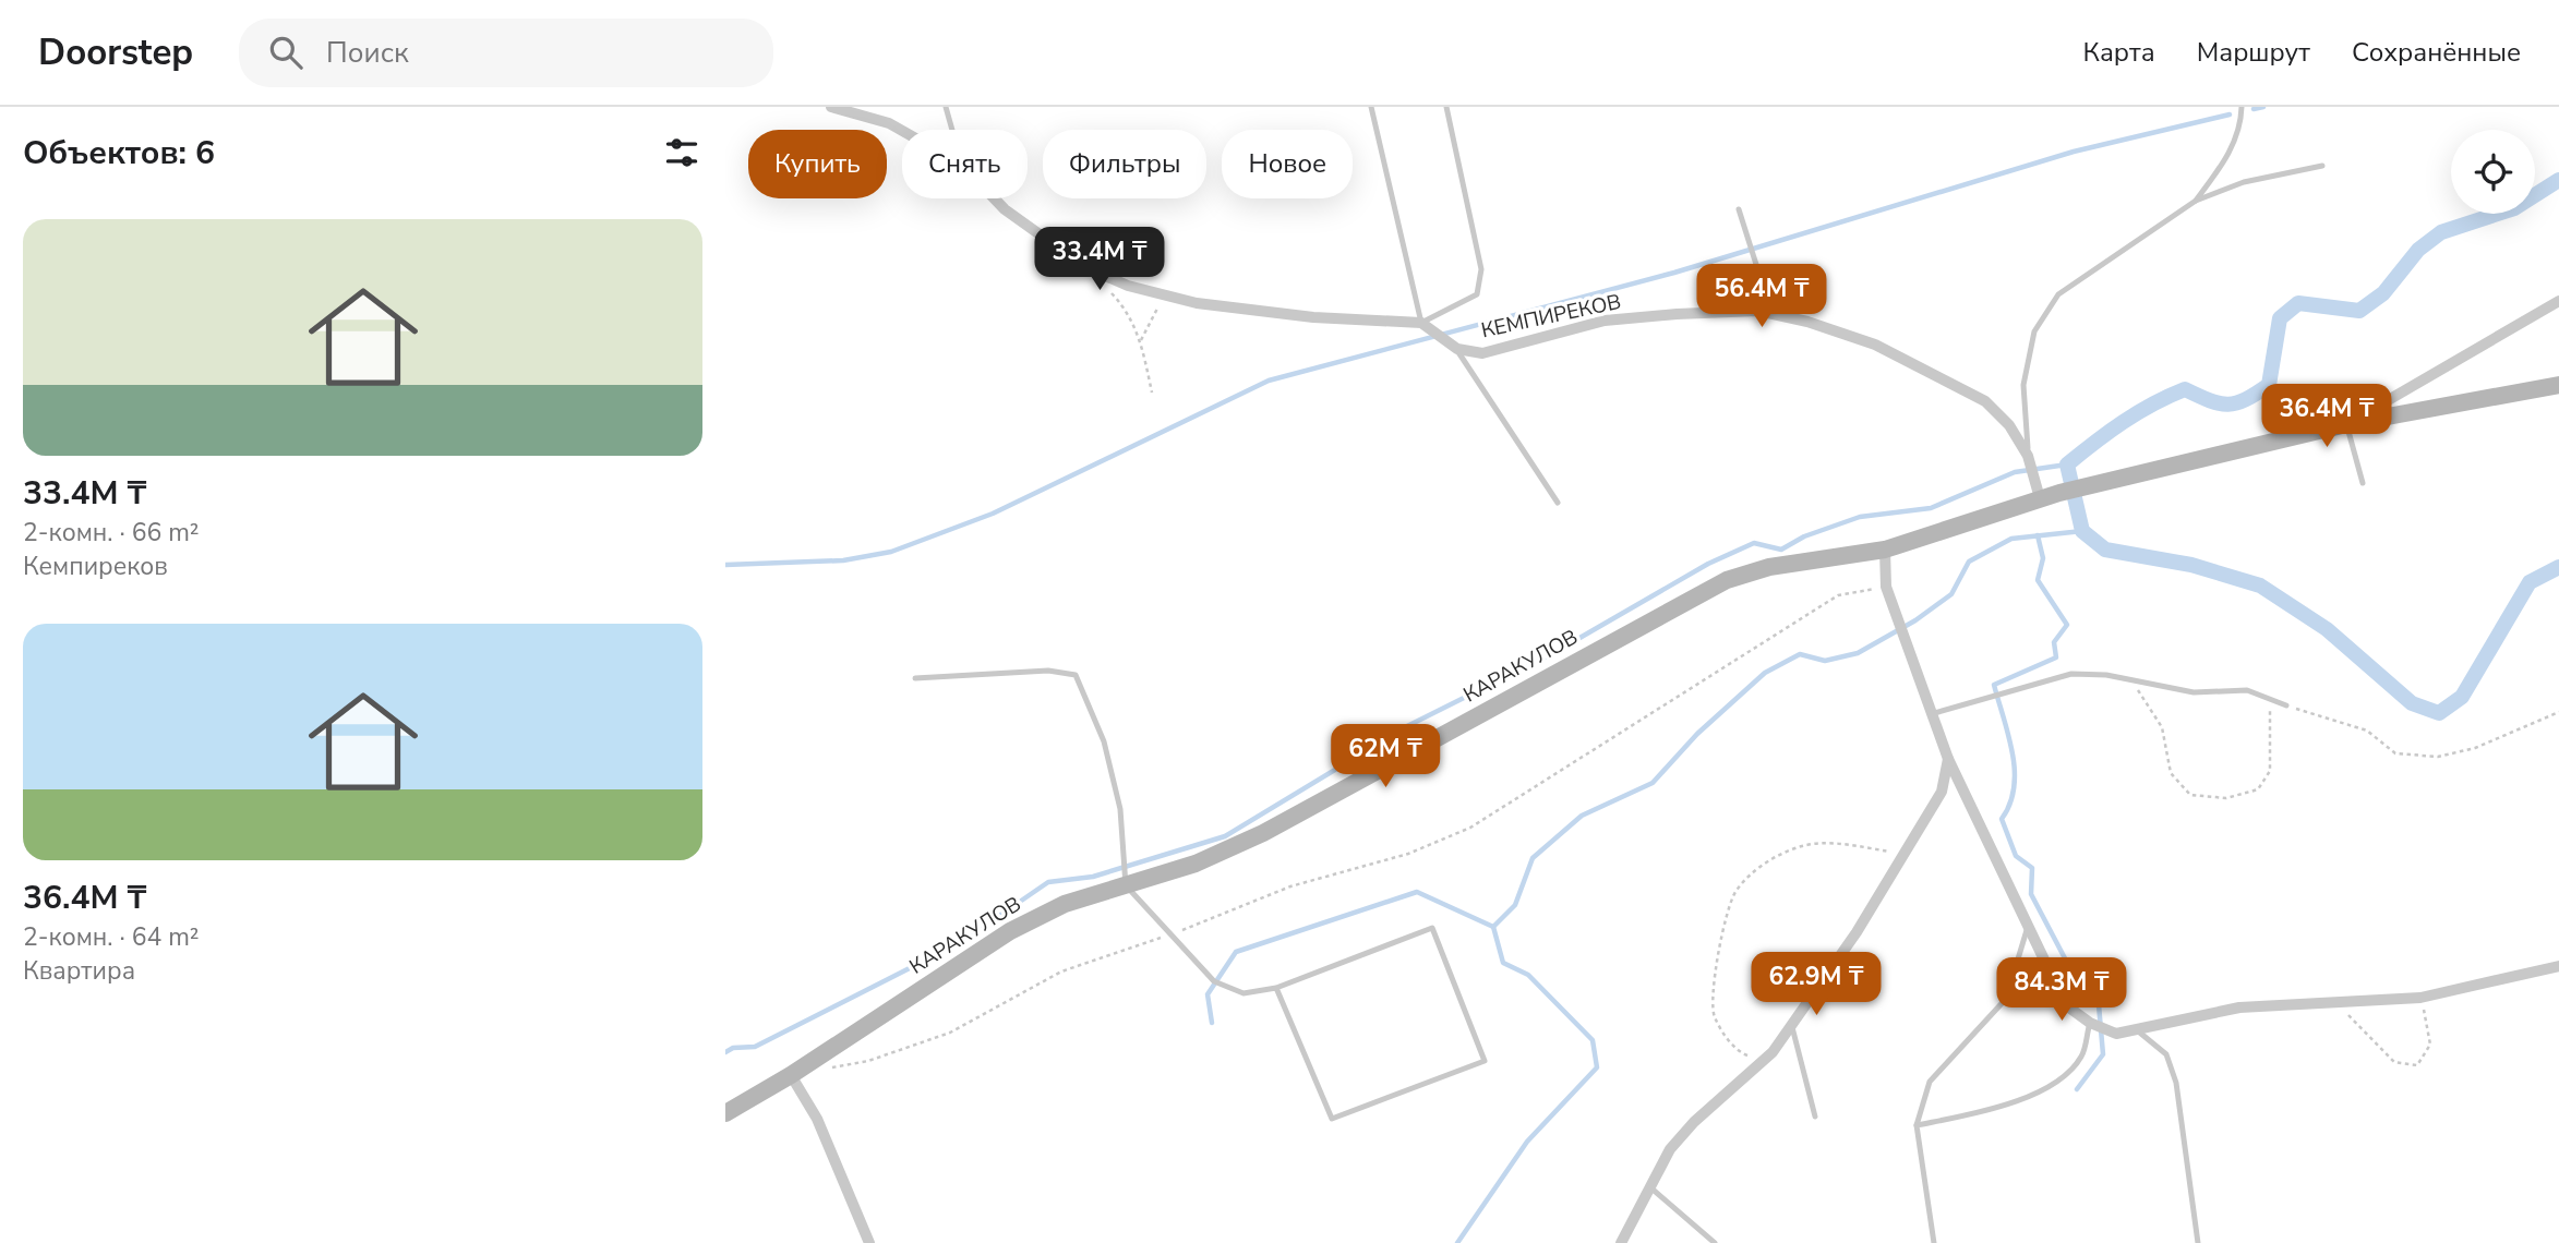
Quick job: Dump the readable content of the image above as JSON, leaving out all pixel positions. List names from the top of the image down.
{
  "streets": {
    "main road": ["КАРАКУЛОВ"],
    "street": ["КЕМПИРЕКОВ"]
  },
  "crossings": [
    ["КЕМПИРЕКОВ", "КАРАКУЛОВ"]
  ],
  "page": {
    "header": "Doorstep",
    "search": "Поиск",
    "nav": ["Карта", "Маршрут", "Сохранённые"],
    "heading": "Объектов: 6",
    "chip": [
      "Купить",
      "Снять",
      "Фильтры",
      "Новое"
    ],
    "list": [
      {
        "name": "33.4M ₸",
        "note": "2-комн. · 66 m² · Кемпиреков"
      },
      {
        "name": "36.4M ₸",
        "note": "2-комн. · 64 m² · Квартира"
      }
    ],
    "price": [
      "33.4M ₸",
      "56.4M ₸",
      "36.4M ₸",
      "62M ₸",
      "62.9M ₸",
      "84.3M ₸"
    ]
  }
}
